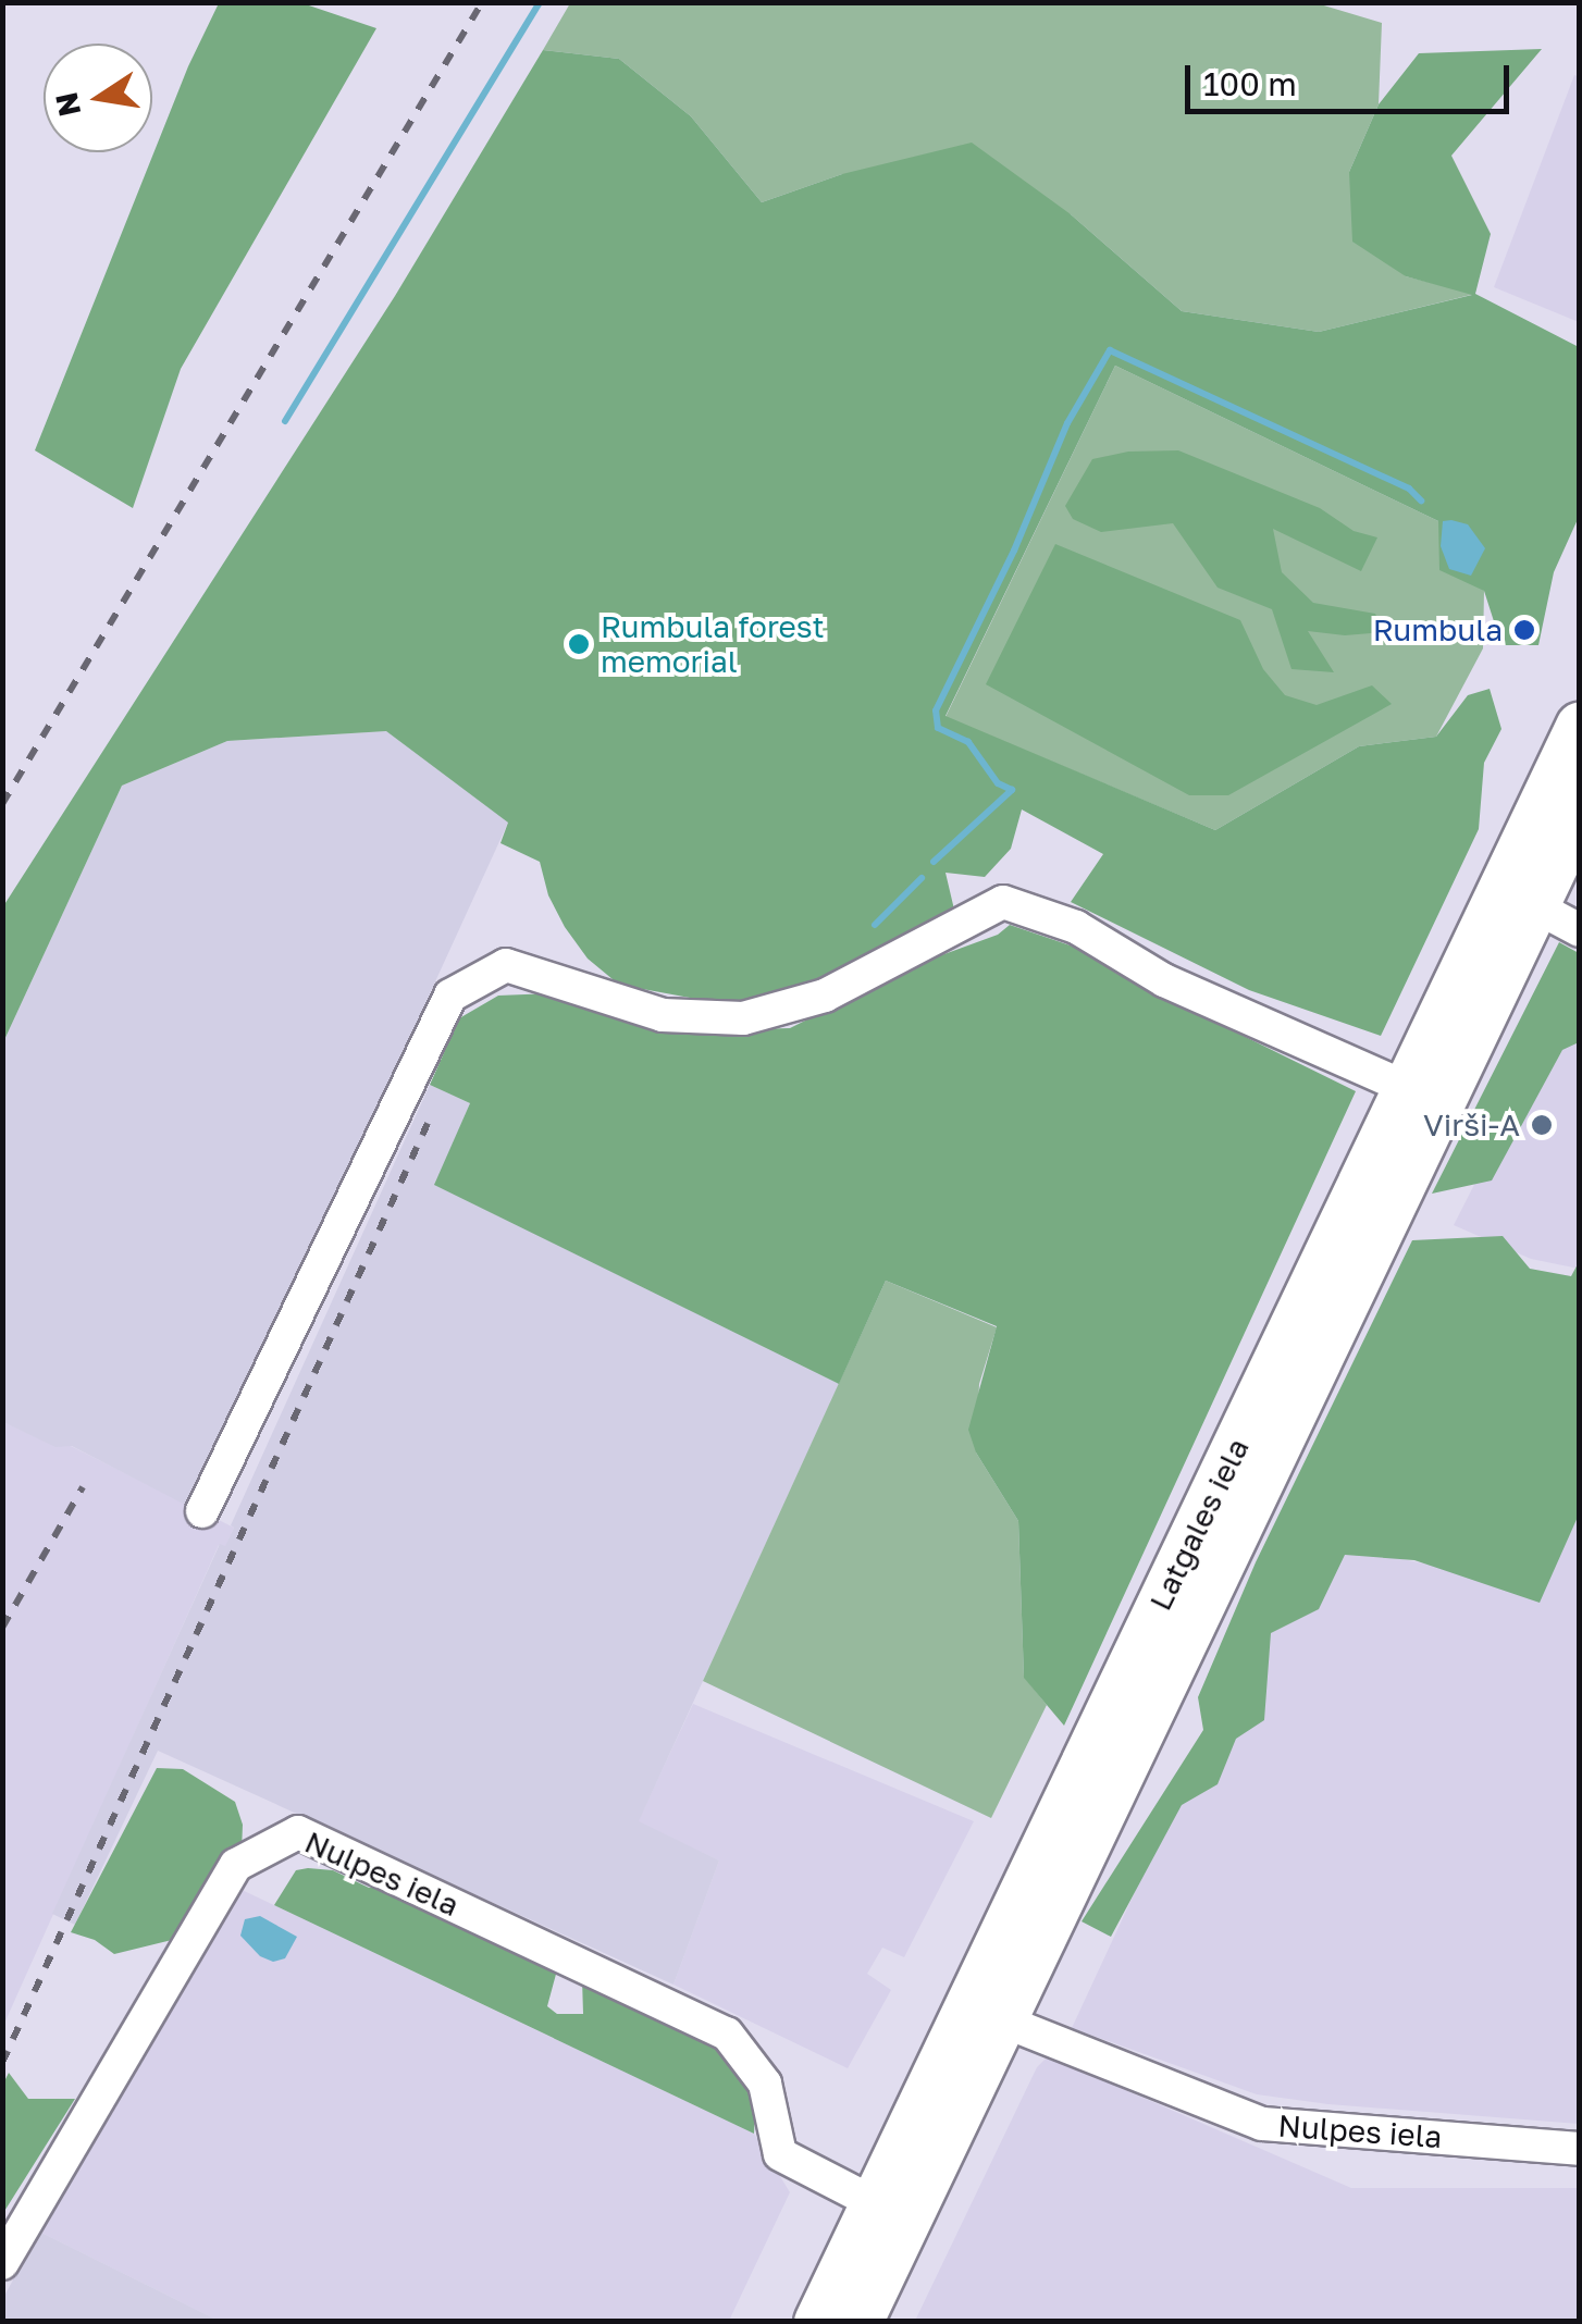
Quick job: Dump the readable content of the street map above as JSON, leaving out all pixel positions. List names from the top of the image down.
{
  "streets": {
    "highway": ["Latgales iela"],
    "street": ["Nulpes iela"]
  },
  "crossings": [
    ["Latgales iela", "Nulpes iela"]
  ],
  "places": ["Rumbula", "Rumbula forest memorial", "Virši-A"],
  "scale_bar": "100 m",
  "north": "left"
}
